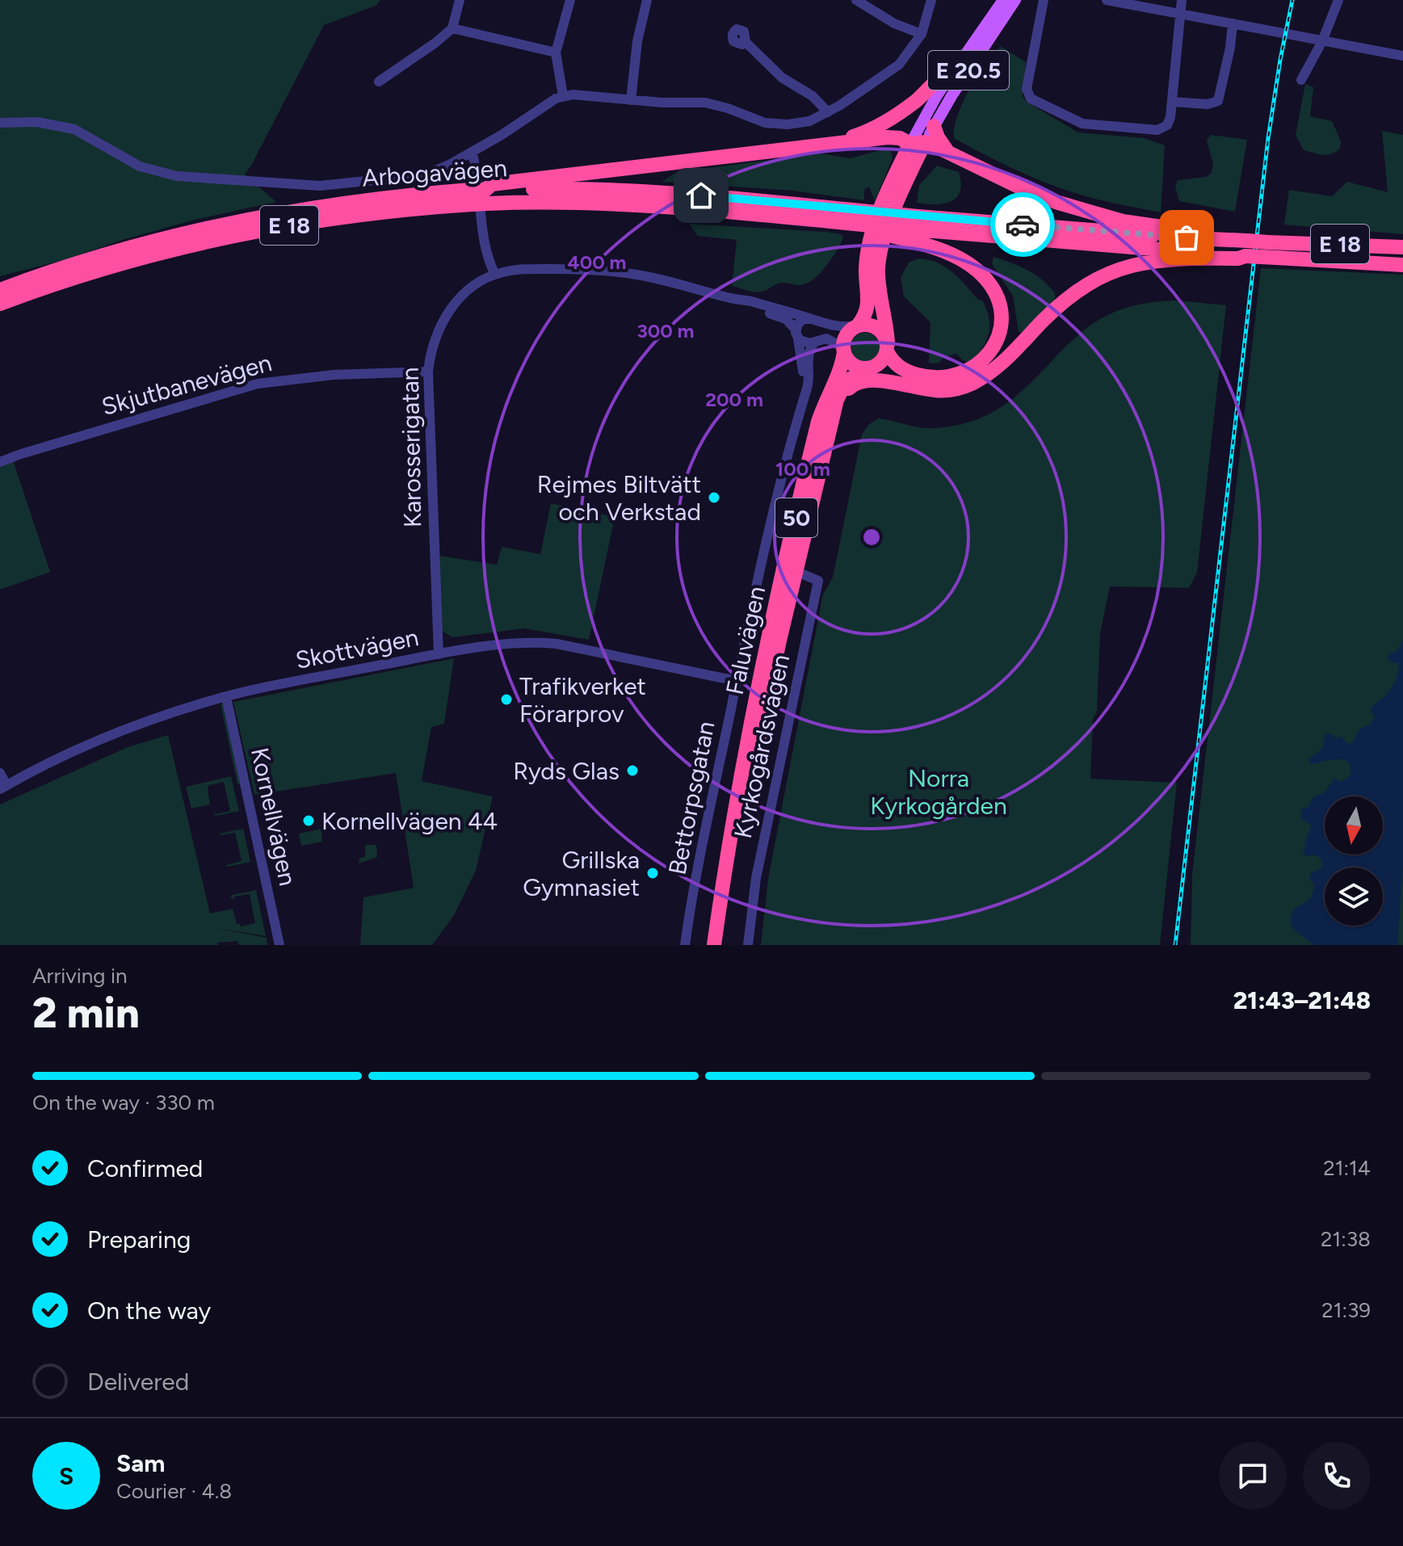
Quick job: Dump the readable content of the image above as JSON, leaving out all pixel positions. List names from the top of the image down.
{
  "streets": {
    "highway": [
      "E 20.5",
      "Arbogavägen",
      "E 18",
      "50",
      "Faluvägen"
    ],
    "street": [
      "Skjutbanevägen",
      "Karosserigatan",
      "Skottvägen",
      "Kyrkogårdsvägen",
      "Bettorpsgatan",
      "Kornellvägen"
    ]
  },
  "crossings": [
    ["E 20.5", "Arbogavägen"],
    ["E 20.5", "E 18"],
    ["E 20.5", "Karosserigatan"],
    ["E 20.5", "50"],
    ["E 20.5", "Faluvägen"],
    ["Arbogavägen", "E 18"],
    ["E 18", "Karosserigatan"],
    ["E 18", "50"],
    ["E 18", "Faluvägen"],
    ["Skjutbanevägen", "Karosserigatan"],
    ["Karosserigatan", "50"],
    ["Karosserigatan", "Faluvägen"],
    ["Karosserigatan", "Skottvägen"],
    ["Karosserigatan", "Bettorpsgatan"],
    ["50", "Faluvägen"],
    ["Faluvägen", "Kyrkogårdsvägen"],
    ["Skottvägen", "Bettorpsgatan"],
    ["Skottvägen", "Kornellvägen"]
  ],
  "parks": ["Norra Kyrkogården"],
  "places": [
    "Rejmes Biltvätt och Verkstad",
    "Trafikverket Förarprov",
    "Ryds Glas",
    "Kornellvägen 44",
    "Grillska Gymnasiet"
  ],
  "north": "bottom",
  "page": {
    "heading": ["2 min", "Arriving in", "21:43–21:48"],
    "panel": ["Sam", "Courier · 4.8"],
    "bar": "On the way · 330 m",
    "list": [
      ["Confirmed", "21:14"],
      ["Preparing", "21:38"],
      ["On the way", "21:39"],
      "Delivered"
    ],
    "round": "S"
  },
  "rings": [
    "400 m",
    "300 m",
    "200 m",
    "100 m"
  ]
}
